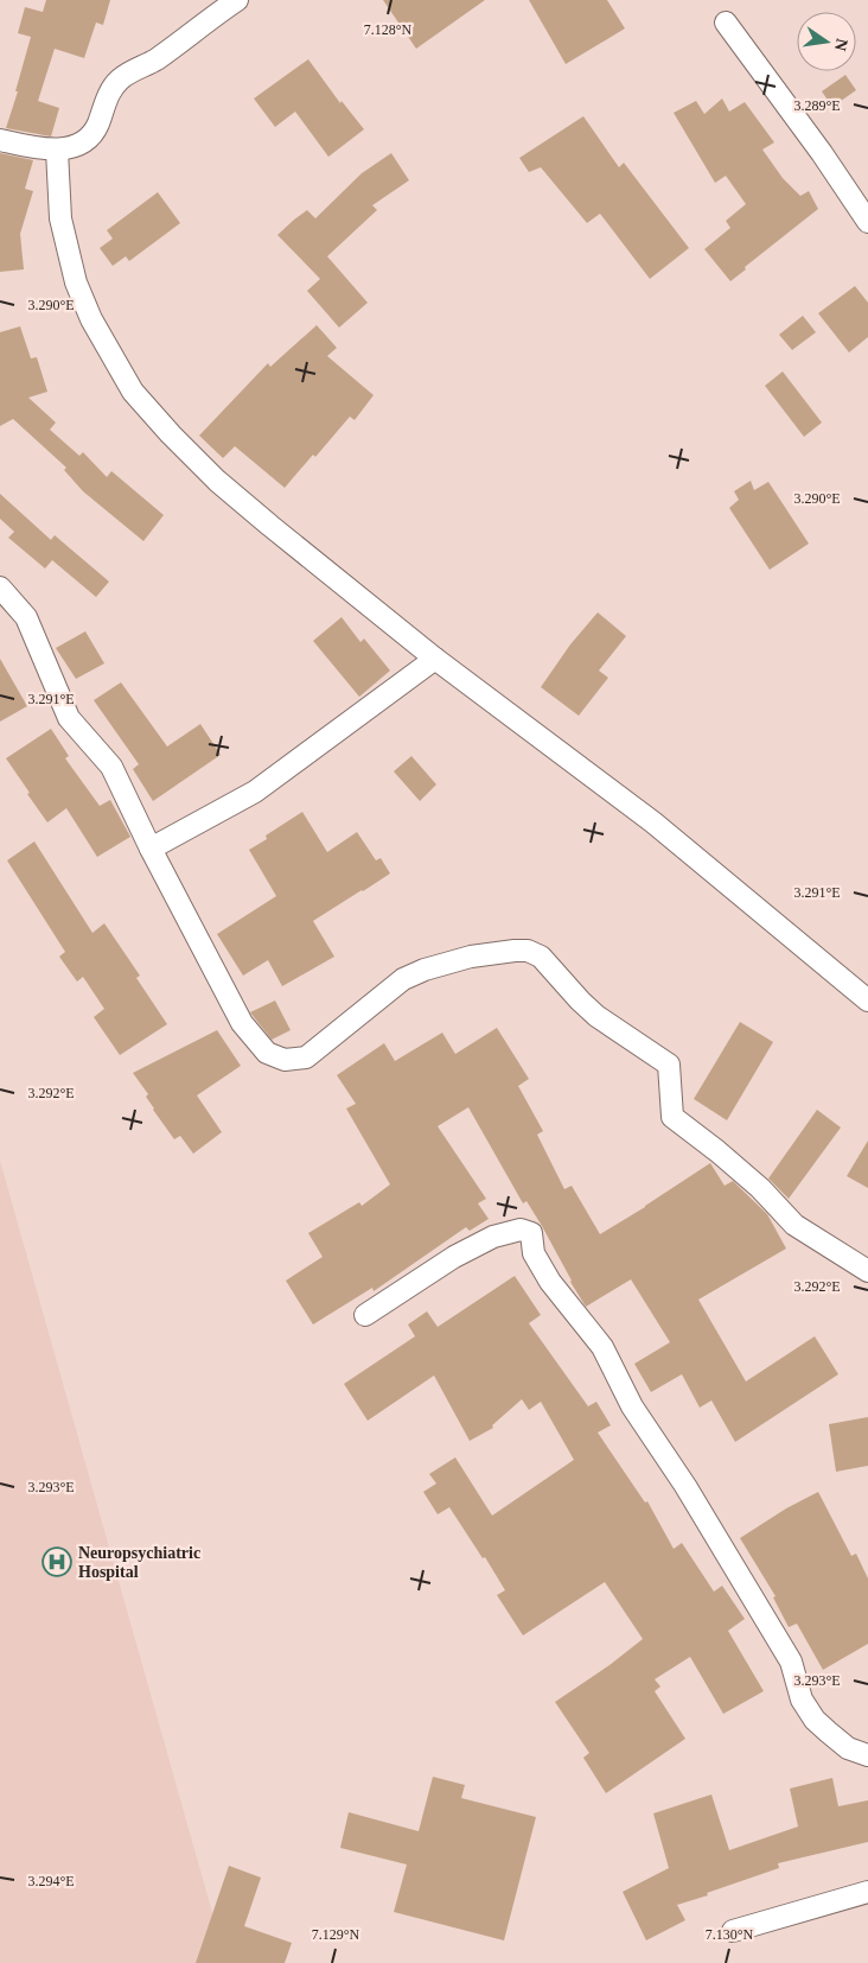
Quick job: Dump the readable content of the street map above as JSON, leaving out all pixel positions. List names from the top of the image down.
{
  "places": {
    "hospital": ["Neuropsychiatric Hospital"]
  },
  "north": "right",
  "coordinates": [
    "7.128°N",
    "3.289°E",
    "3.290°E",
    "3.291°E",
    "3.292°E",
    "3.293°E",
    "3.294°E",
    "7.129°N",
    "7.130°N"
  ]
}
